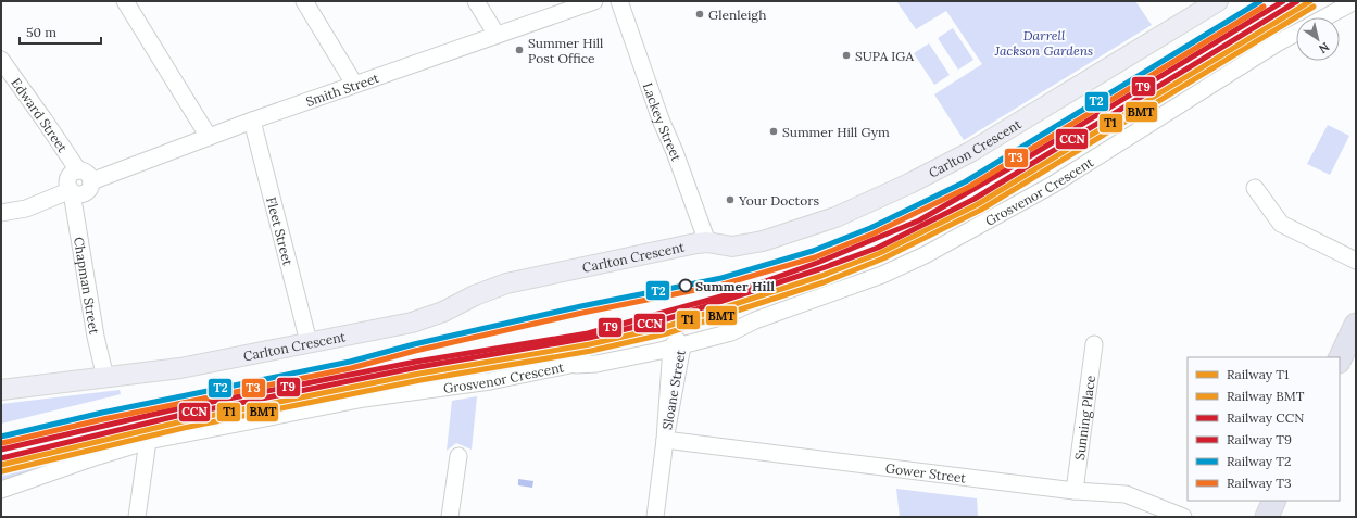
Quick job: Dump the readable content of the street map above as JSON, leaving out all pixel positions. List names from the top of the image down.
{
  "streets": {
    "main road": ["Carlton Crescent"],
    "street": [
      "Smith Street",
      "Edward Street",
      "Lackey Street",
      "Grosvenor Crescent",
      "Fleet Street",
      "Chapman Street",
      "Sloane Street",
      "Sunning Place",
      "Gower Street"
    ]
  },
  "crossings": [
    ["Smith Street", "Edward Street"],
    ["Smith Street", "Fleet Street"],
    ["Smith Street", "Chapman Street"],
    ["Edward Street", "Chapman Street"],
    ["Lackey Street", "Carlton Crescent"],
    ["Carlton Crescent", "Fleet Street"],
    ["Carlton Crescent", "Chapman Street"],
    ["Grosvenor Crescent", "Sloane Street"],
    ["Sloane Street", "Gower Street"],
    ["Sunning Place", "Gower Street"]
  ],
  "parks": ["Darrell Jackson Gardens"],
  "places": [
    "Glenleigh",
    "Summer Hill Post Office",
    "SUPA IGA",
    "Summer Hill Gym",
    "Your Doctors",
    "Summer Hill"
  ],
  "lines": [
    "rail line T1",
    "rail line CCN",
    "rail line T9",
    "rail line T2",
    "rail line BMT",
    "rail line T3"
  ],
  "legend": [
    "Railway T1",
    "Railway BMT",
    "Railway CCN",
    "Railway T9",
    "Railway T2",
    "Railway T3"
  ],
  "scale_bar": "50 m",
  "north": "bottom right"
}
